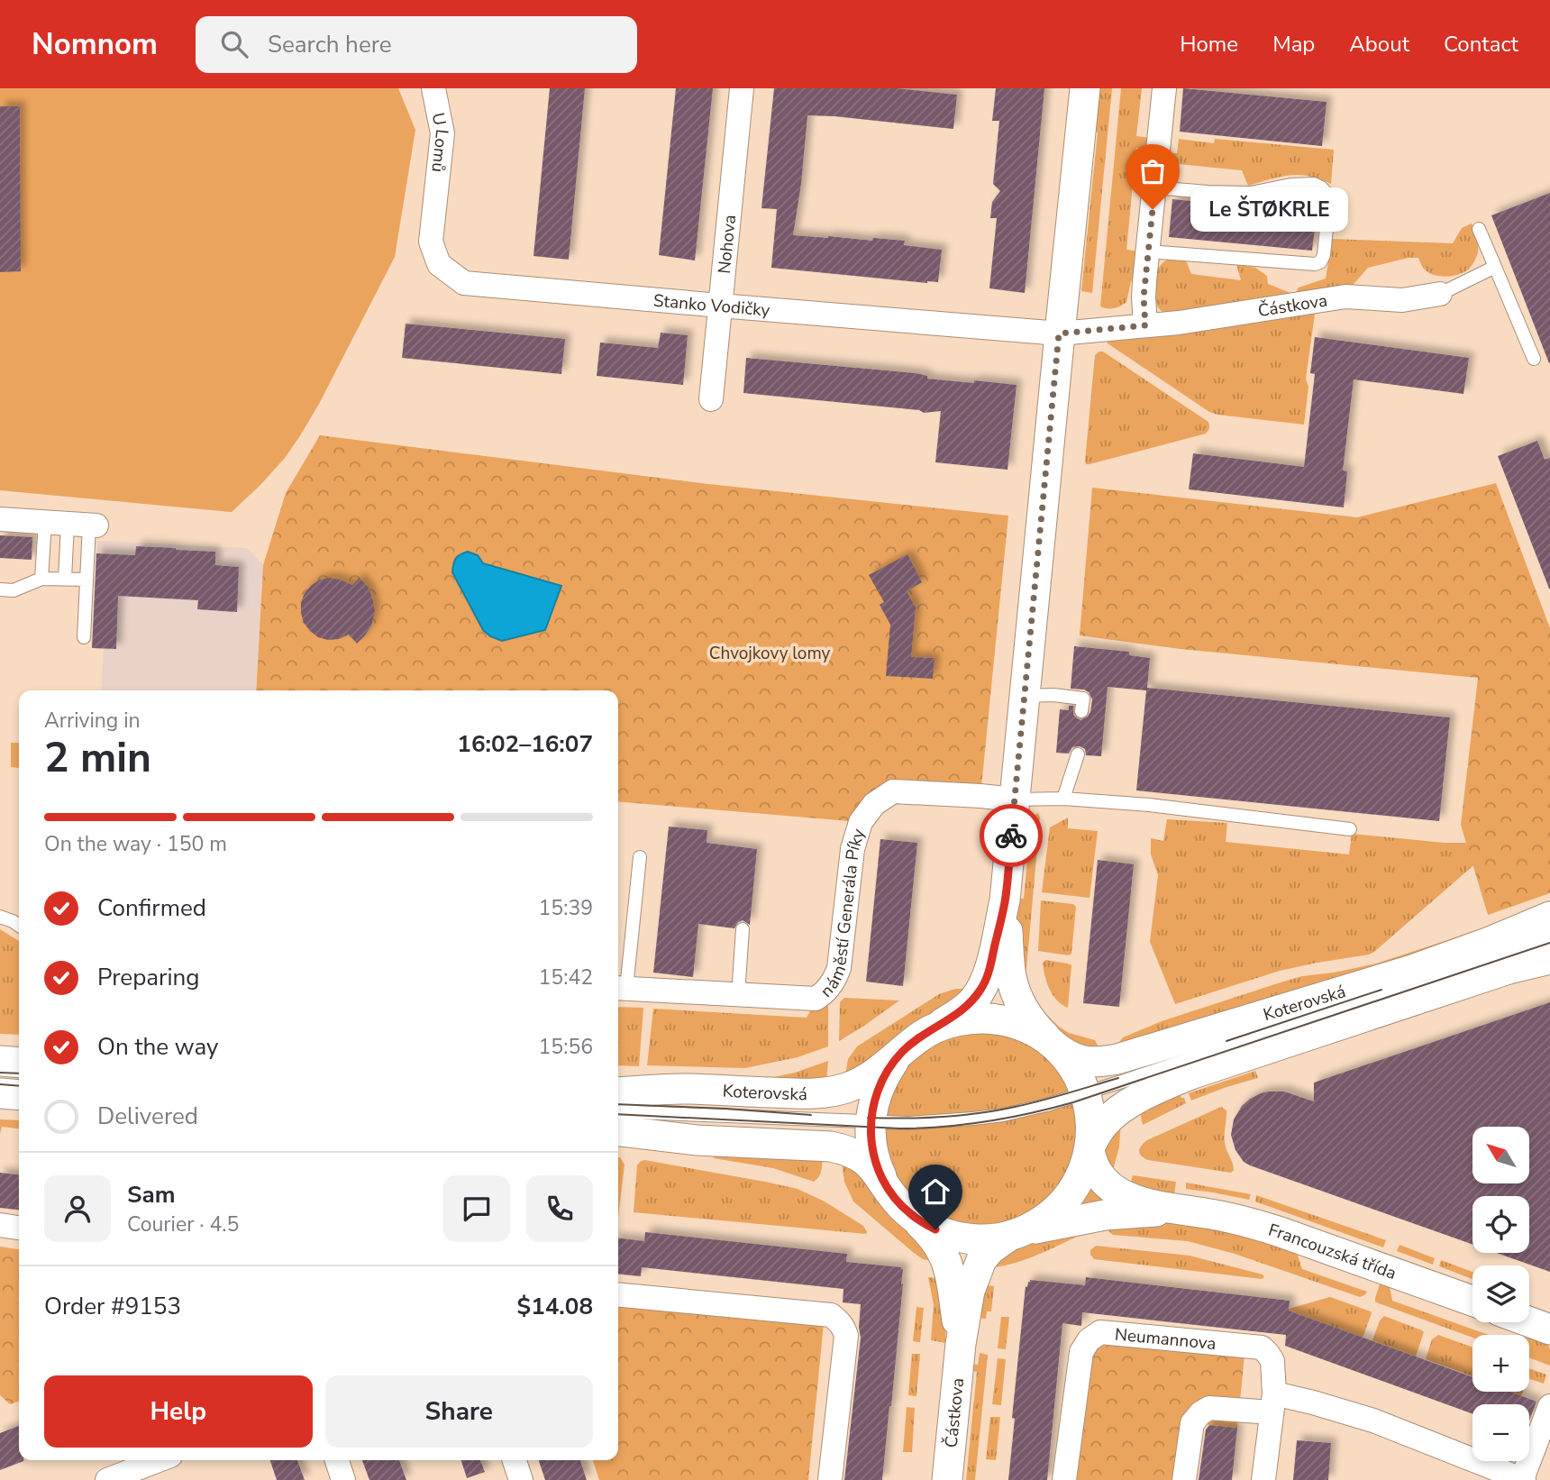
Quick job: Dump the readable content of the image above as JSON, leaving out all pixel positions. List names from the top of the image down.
{
  "streets": {
    "street": [
      "U Lomů",
      "Nohova",
      "Stanko Vodičky",
      "Částkova",
      "náměstí Generála Píky",
      "Koterovská",
      "Francouzská třída",
      "Neumannova"
    ]
  },
  "crossings": [
    ["U Lomů", "Stanko Vodičky"],
    ["Nohova", "Stanko Vodičky"],
    ["Stanko Vodičky", "Částkova"],
    ["Částkova", "Koterovská"],
    ["Částkova", "Francouzská třída"],
    ["Koterovská", "Francouzská třída"]
  ],
  "parks": ["Chvojkovy lomy"],
  "places": ["Le ŠTØKRLE"],
  "north": "top left",
  "page": {
    "header": "Nomnom",
    "search": "Search here",
    "nav": [
      "Home",
      "Map",
      "About",
      "Contact"
    ],
    "bubble": "Le ŠTØKRLE",
    "heading": ["2 min", "Arriving in", "16:02–16:07"],
    "panel": [
      "Sam",
      "Courier · 4.5",
      "Order #9153",
      "$14.08"
    ],
    "bar": "On the way · 150 m",
    "list": [
      ["Confirmed", "15:39"],
      ["Preparing", "15:42"],
      ["On the way", "15:56"],
      "Delivered"
    ],
    "map_buttons": ["+", "−"],
    "buttons": ["Help", "Share"]
  }
}
